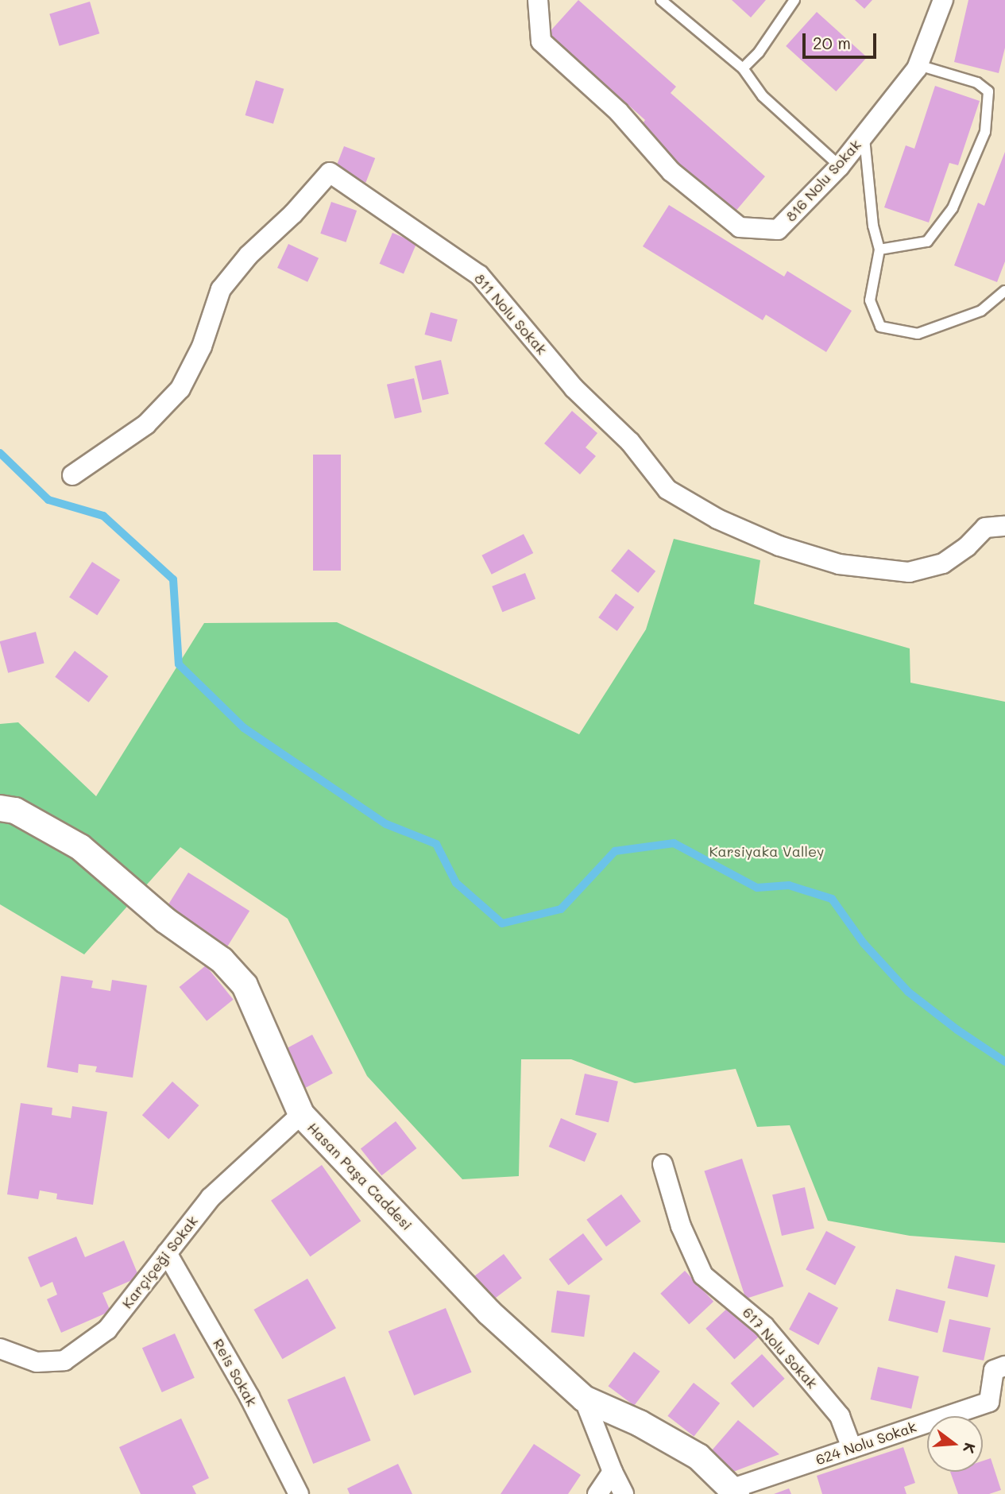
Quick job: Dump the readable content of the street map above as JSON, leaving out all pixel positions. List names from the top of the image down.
{
  "streets": {
    "street": [
      "816 Nolu Sokak",
      "811 Nolu Sokak",
      "Hasan Paşa Caddesi",
      "Karçiçeği Sokak",
      "617 Nolu Sokak",
      "Reis Sokak",
      "624 Nolu Sokak"
    ]
  },
  "crossings": [
    ["Hasan Paşa Caddesi", "Karçiçeği Sokak"],
    ["Hasan Paşa Caddesi", "624 Nolu Sokak"],
    ["Karçiçeği Sokak", "Reis Sokak"],
    ["617 Nolu Sokak", "624 Nolu Sokak"]
  ],
  "parks": ["Karsiyaka Valley"],
  "scale_bar": "20 m",
  "north": "right"
}
